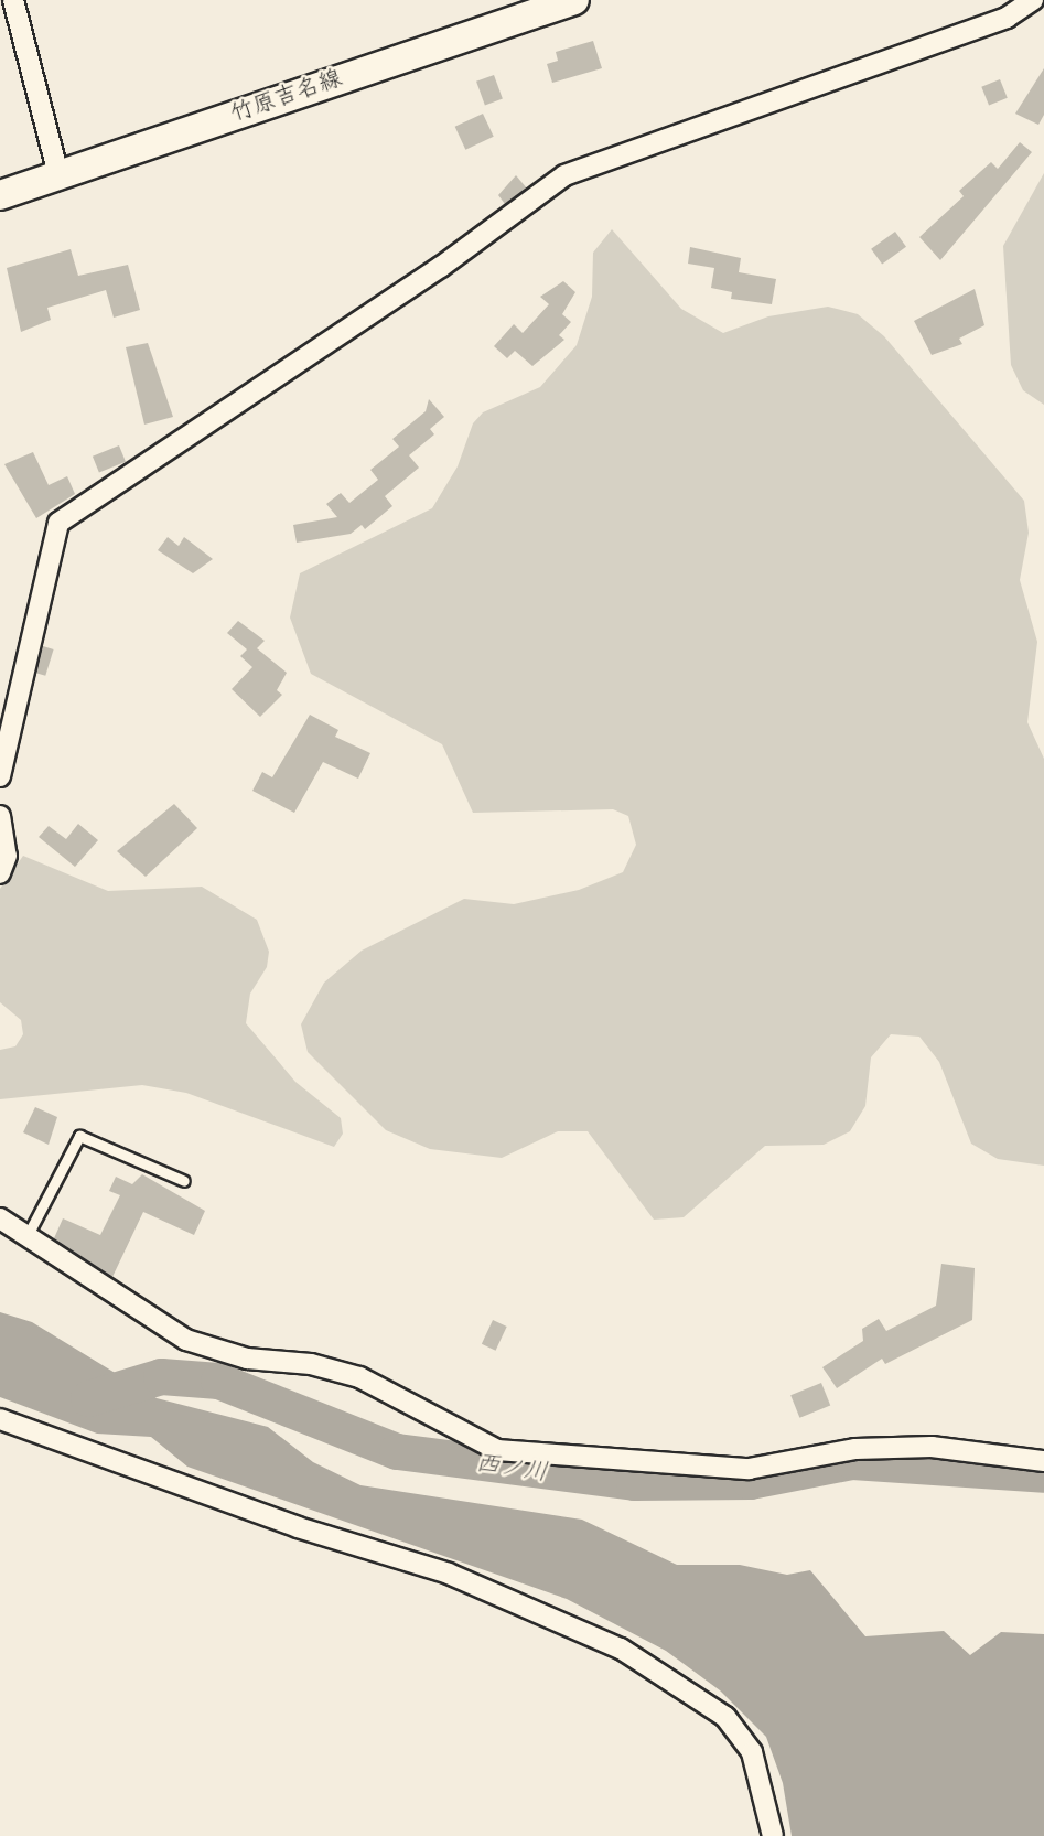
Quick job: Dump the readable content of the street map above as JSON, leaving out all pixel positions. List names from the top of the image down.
{
  "streets": {
    "main road": ["竹原吉名線"]
  },
  "water": ["西ノ川"]
}
